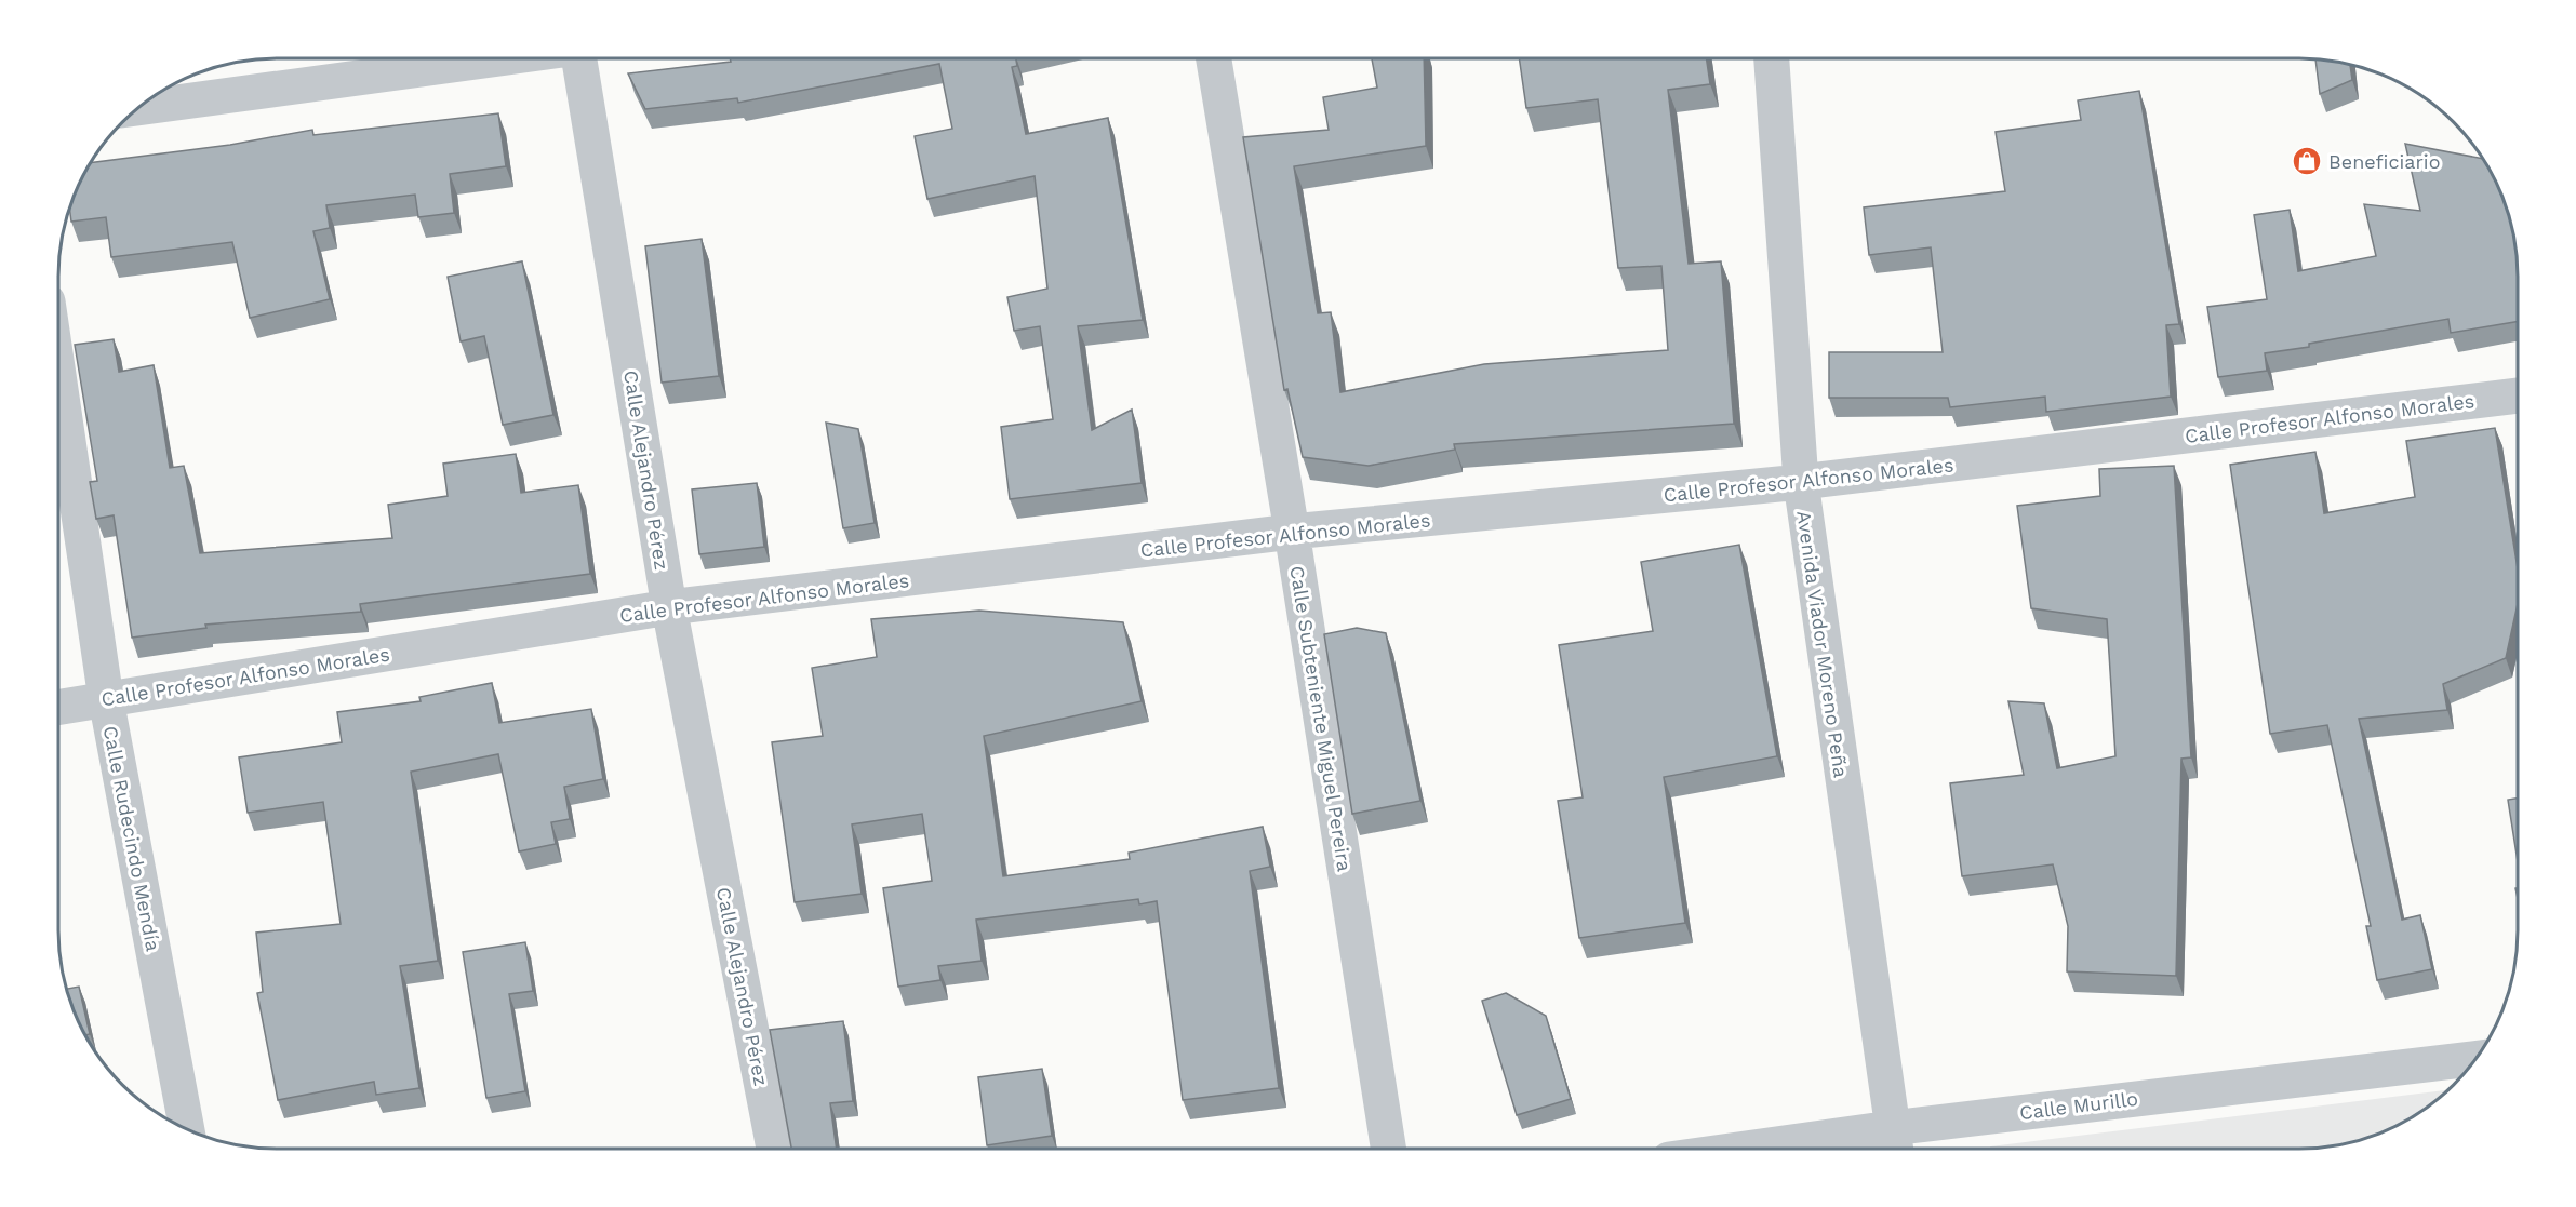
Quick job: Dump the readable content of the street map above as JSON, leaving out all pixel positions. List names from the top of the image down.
{
  "streets": {
    "street": [
      "Calle Profesor Alfonso Morales",
      "Calle Alejandro Pérez",
      "Avenida Viador Moreno Peña",
      "Calle Subteniente Miguel Pereira",
      "Calle Rudecindo Mendía",
      "Calle Murillo"
    ]
  },
  "crossings": [
    ["Calle Profesor Alfonso Morales", "Calle Alejandro Pérez"],
    ["Calle Profesor Alfonso Morales", "Avenida Viador Moreno Peña"],
    ["Calle Profesor Alfonso Morales", "Calle Subteniente Miguel Pereira"],
    ["Calle Profesor Alfonso Morales", "Calle Rudecindo Mendía"],
    ["Avenida Viador Moreno Peña", "Calle Murillo"]
  ],
  "places": {
    "shop": ["Beneficiario"]
  }
}
